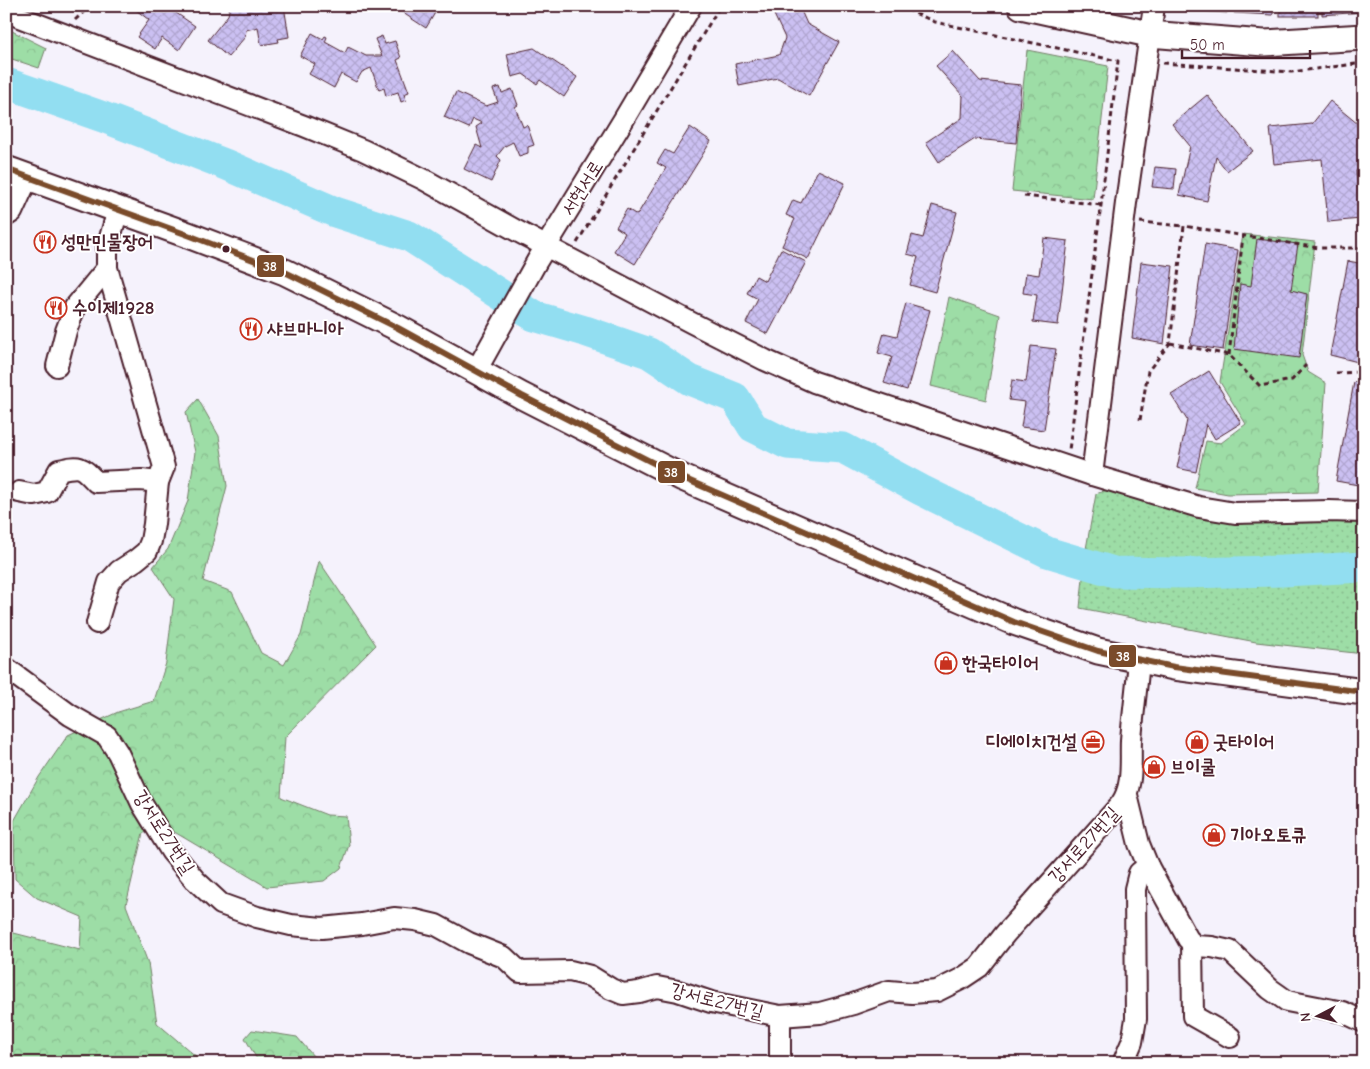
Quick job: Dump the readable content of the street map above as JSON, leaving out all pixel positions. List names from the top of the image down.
{
  "streets": {
    "street": ["서현서로", "강서로27번길"]
  },
  "places": {
    "restaurant": ["성만민물장어", "수이제1928", "샤브마니아"],
    "shop": [
      "한국타이어",
      "굿타이어",
      "브이쿨",
      "기아오토큐"
    ],
    "office": ["디에이치건설"]
  },
  "lines": ["transit line 38"],
  "scale_bar": "50 m",
  "north": "left"
}
